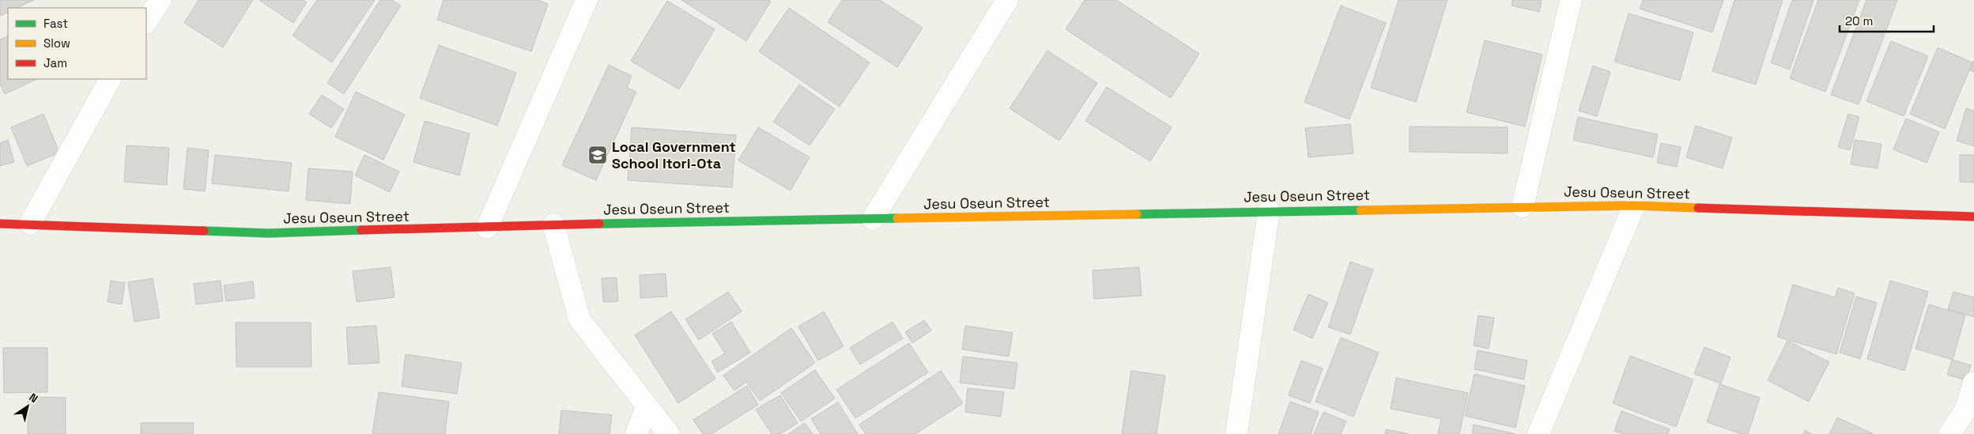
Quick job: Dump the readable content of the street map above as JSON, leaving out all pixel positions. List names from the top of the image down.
{
  "streets": {
    "main road": ["Jesu Oseun Street"]
  },
  "places": {
    "school or university": ["Local Government School Itori-Ota"]
  },
  "legend": ["Fast", "Slow", "Jam"],
  "scale_bar": "20 m",
  "north": "top right"
}
